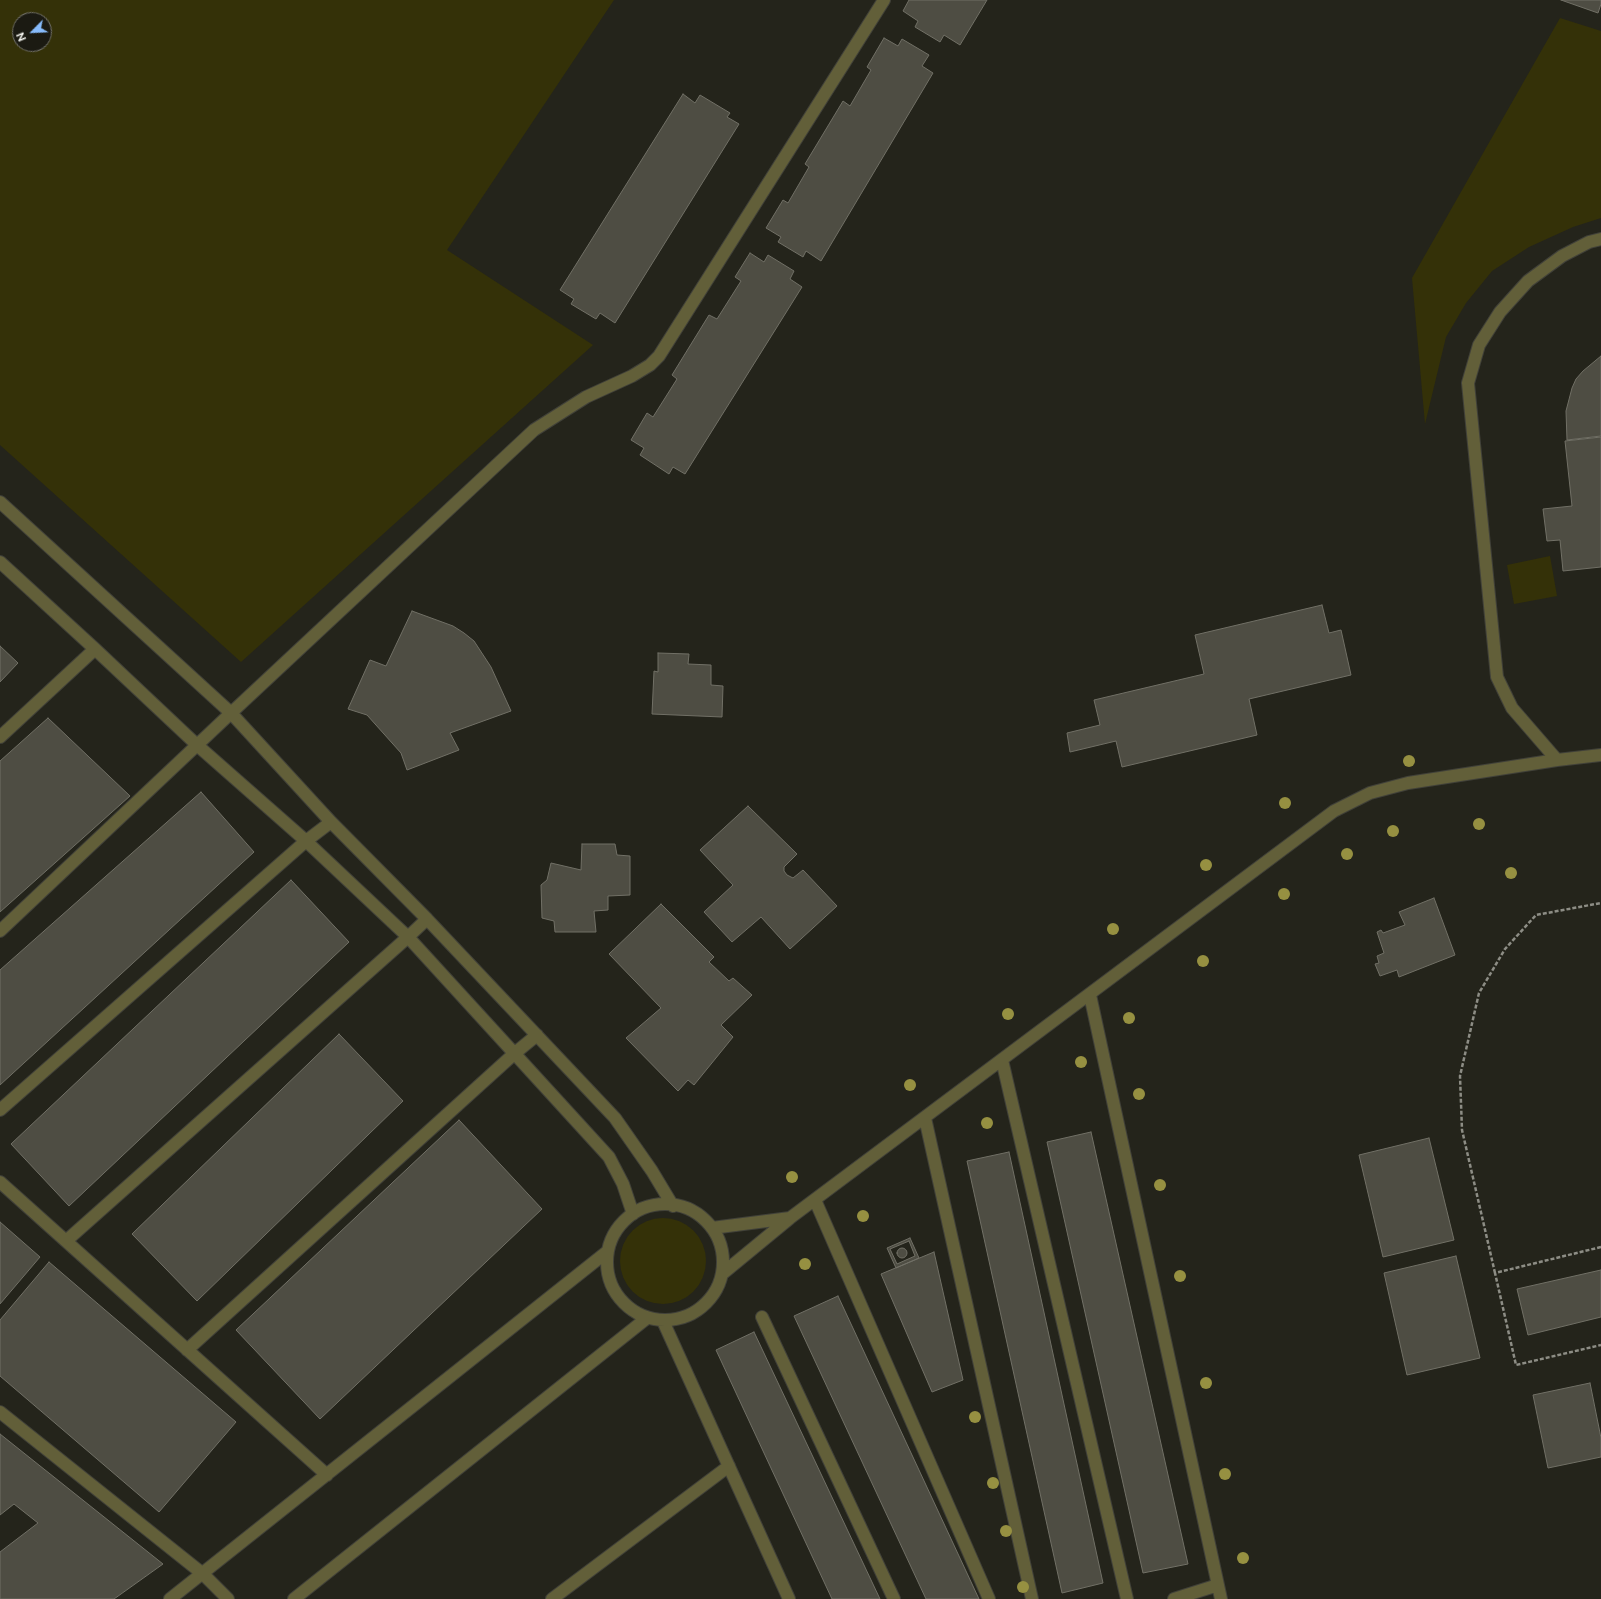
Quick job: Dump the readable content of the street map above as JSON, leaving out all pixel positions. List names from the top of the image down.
{
  "north": "bottom left"
}
